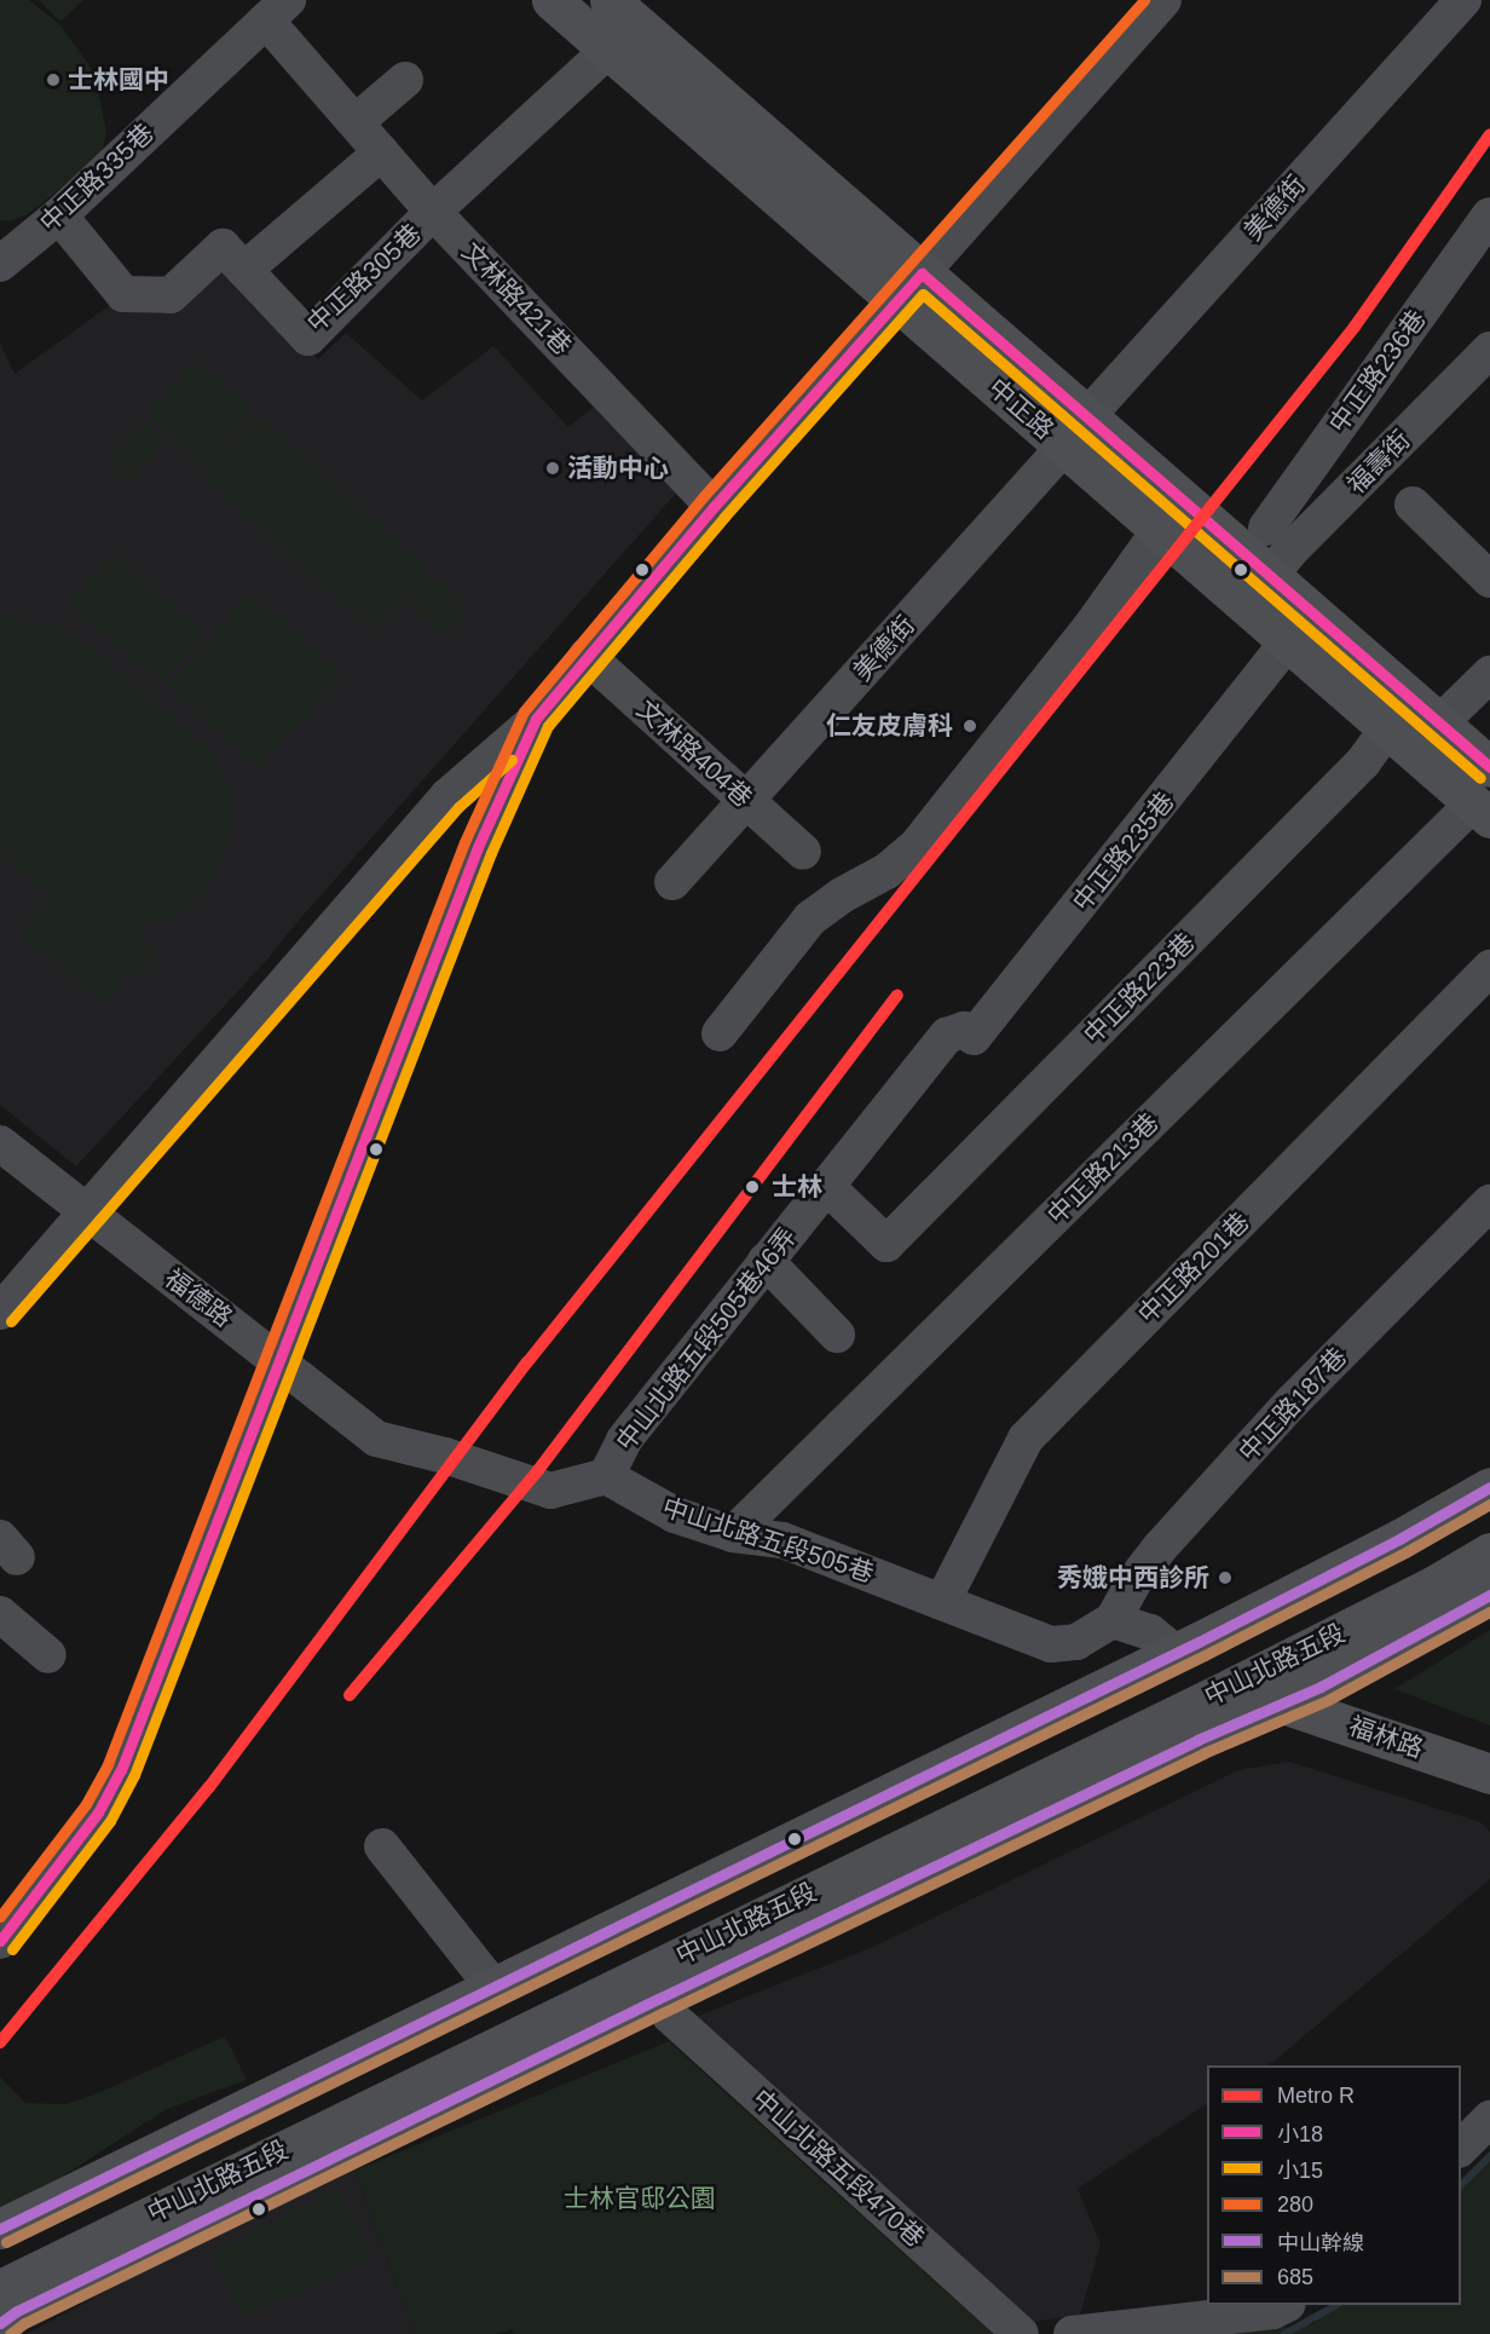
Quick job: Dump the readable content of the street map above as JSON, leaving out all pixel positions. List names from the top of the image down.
{
  "streets": {
    "main road": ["中正路", "中山北路五段", "福林路"],
    "street": [
      "中正路335巷",
      "美德街",
      "中正路305巷",
      "文林路421巷",
      "中正路236巷",
      "福壽街",
      "文林路404巷",
      "中正路235巷",
      "中正路223巷",
      "中正路213巷",
      "中正路201巷",
      "福德路",
      "中山北路五段505巷46弄",
      "中正路187巷",
      "中山北路五段505巷",
      "中山北路五段470巷"
    ]
  },
  "crossings": [
    ["中正路335巷", "中正路305巷"],
    ["中正路335巷", "文林路421巷"],
    ["美德街", "中正路"],
    ["美德街", "文林路404巷"],
    ["中正路305巷", "文林路421巷"],
    ["中正路305巷", "中正路"],
    ["中正路", "福壽街"],
    ["中正路", "中正路235巷"],
    ["中正路", "中正路223巷"],
    ["中正路", "中正路213巷"],
    ["中正路235巷", "中山北路五段505巷46弄"],
    ["中正路223巷", "中山北路五段505巷46弄"],
    ["中正路213巷", "中山北路五段505巷"],
    ["中正路201巷", "中山北路五段505巷"],
    ["福德路", "中山北路五段505巷46弄"],
    ["福德路", "中山北路五段505巷"],
    ["中山北路五段505巷46弄", "中山北路五段505巷"],
    ["中正路187巷", "中山北路五段505巷"],
    ["中山北路五段", "福林路"],
    ["中山北路五段", "中山北路五段470巷"]
  ],
  "parks": ["士林官邸公園"],
  "places": [
    "士林國中",
    "活動中心",
    "仁友皮膚科",
    "士林",
    "秀娥中西診所"
  ],
  "lines": [
    "transit line 280",
    "metro line R",
    "transit line 小18",
    "transit line 小15",
    "transit line 中山幹線",
    "transit line 685"
  ],
  "legend": [
    "Metro R",
    "小18",
    "小15",
    "280",
    "中山幹線",
    "685"
  ]
}
